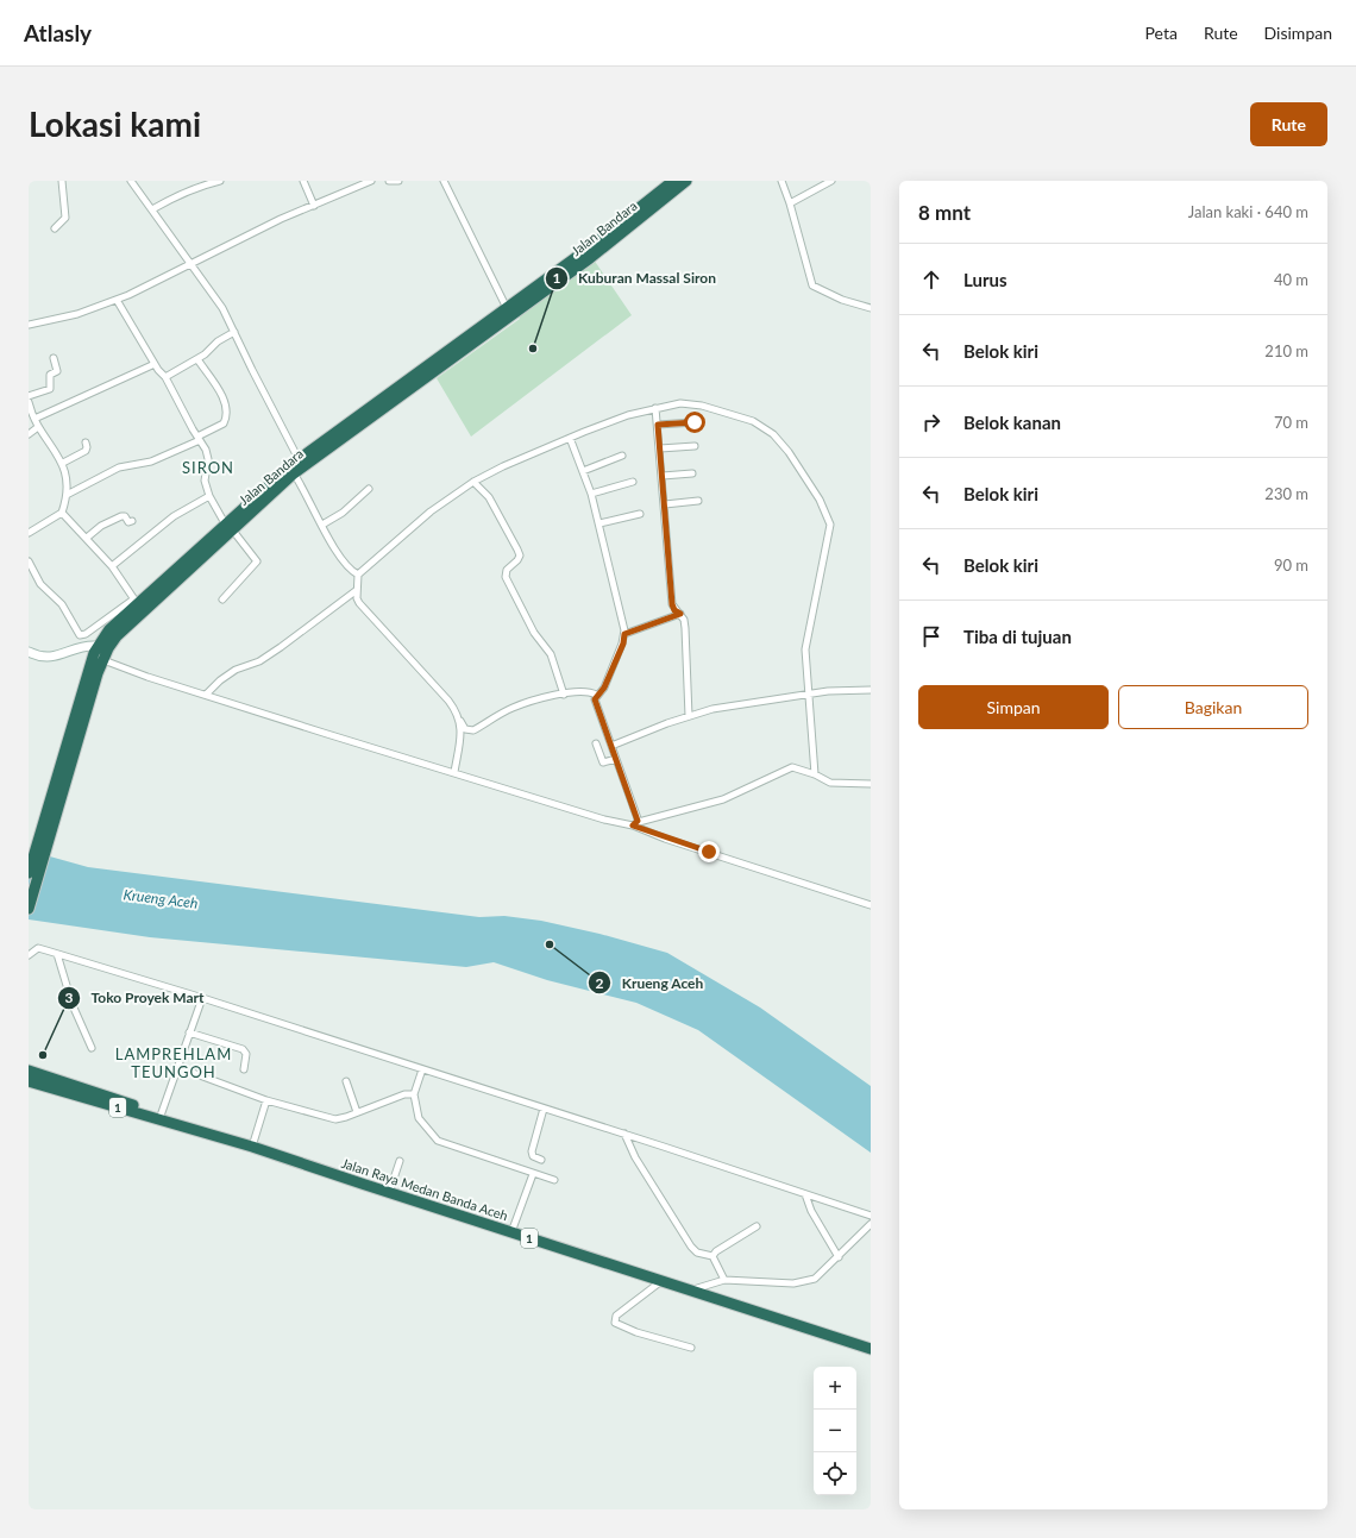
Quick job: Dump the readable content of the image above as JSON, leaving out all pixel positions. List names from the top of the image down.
{
  "streets": {
    "highway": ["Jalan Bandara", "1", "Jalan Raya Medan Banda Aceh"]
  },
  "districts": ["SIRON", "LAMPREHLAM TEUNGOH"],
  "water": ["Krueng Aceh"],
  "places": ["Kuburan Massal Siron", "Krueng Aceh", "Toko Proyek Mart"],
  "page": {
    "header": "Atlasly",
    "nav": ["Peta", "Rute", "Disimpan"],
    "buttons": [
      "Rute",
      ["Simpan", "Bagikan"]
    ],
    "title": "Lokasi kami",
    "heading": ["8 mnt", "Jalan kaki · 640 m"],
    "list": [
      ["Lurus", "40 m"],
      ["Belok kiri", "210 m"],
      ["Belok kanan", "70 m"],
      ["Belok kiri", "230 m"],
      ["Belok kiri", "90 m"],
      "Tiba di tujuan"
    ],
    "map_buttons": ["+", "−"]
  }
}
